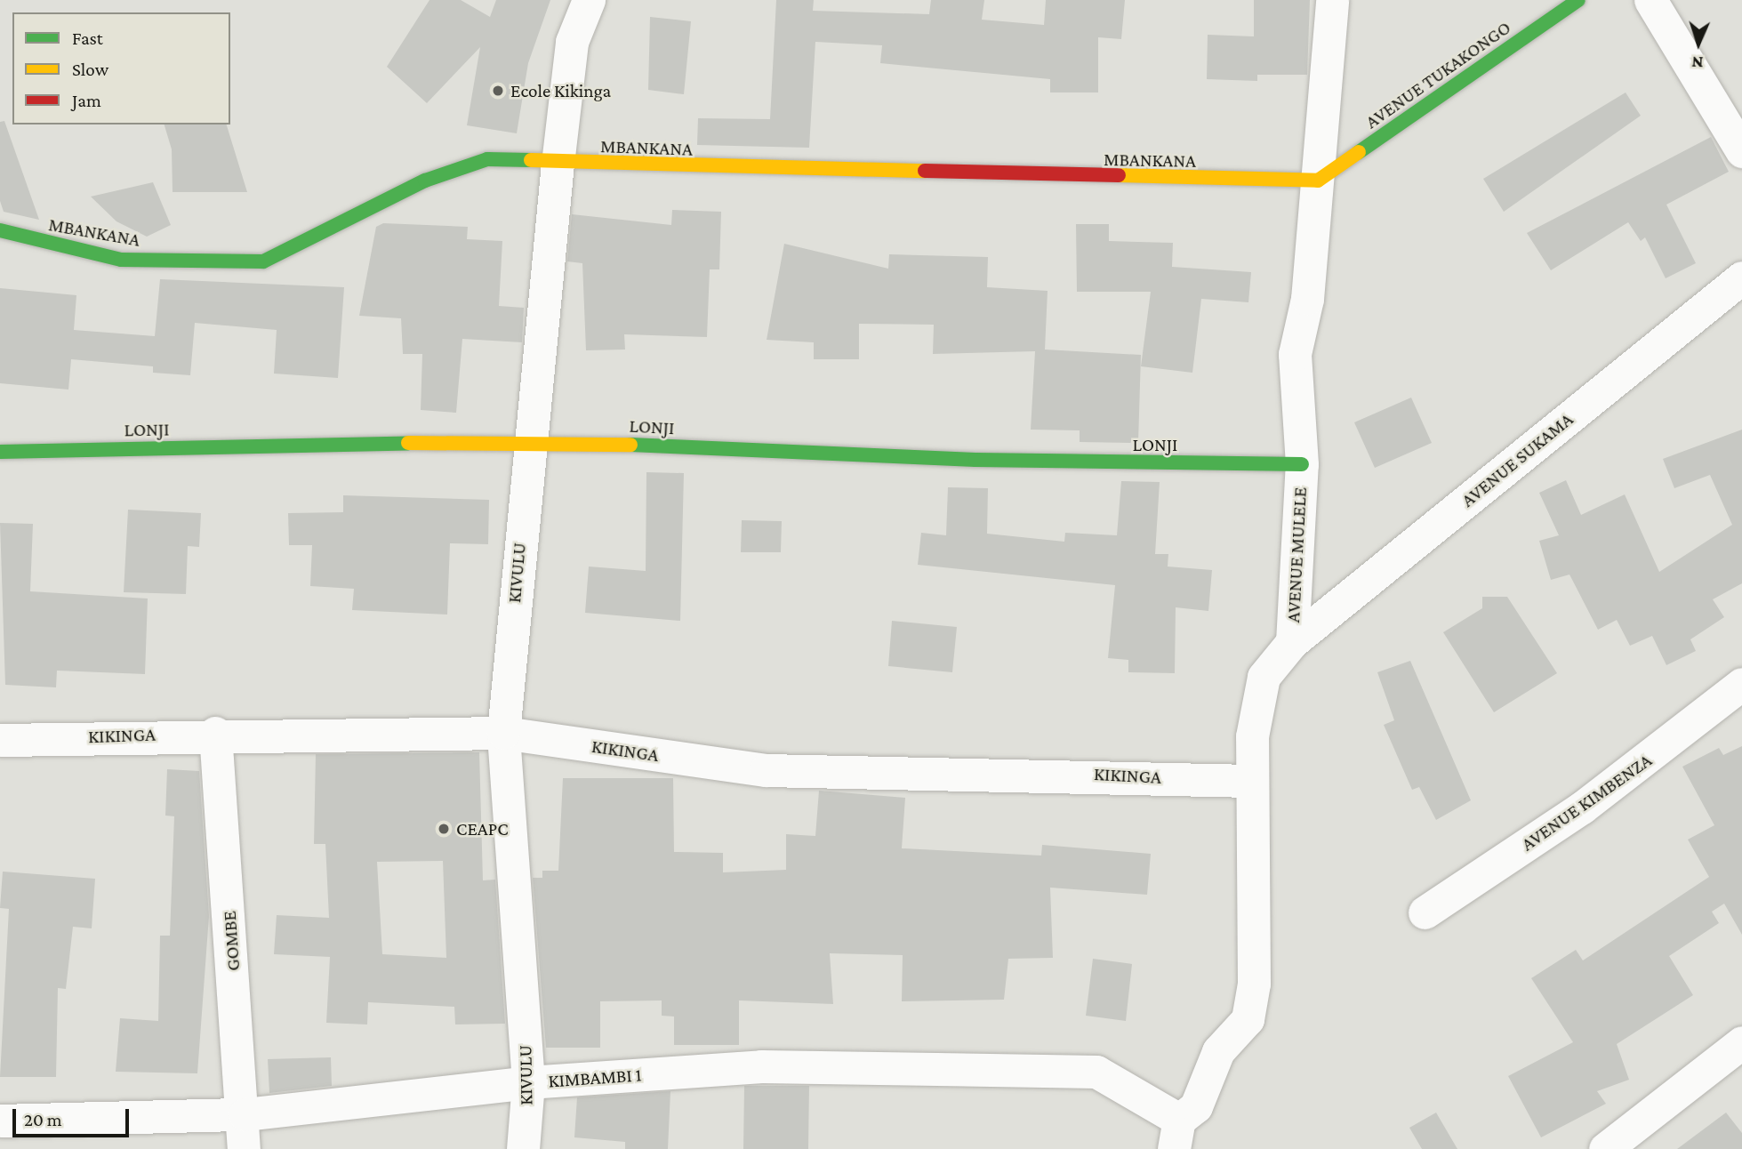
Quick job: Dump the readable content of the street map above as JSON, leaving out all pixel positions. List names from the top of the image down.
{
  "streets": {
    "street": [
      "AVENUE TUKAKONGO",
      "MBANKANA",
      "LONJI",
      "AVENUE SUKAMA",
      "AVENUE MULELE",
      "KIVULU",
      "KIKINGA",
      "AVENUE KIMBENZA",
      "GOMBE",
      "KIMBAMBI 1"
    ]
  },
  "crossings": [
    ["AVENUE TUKAKONGO", "MBANKANA"],
    ["AVENUE TUKAKONGO", "AVENUE MULELE"],
    ["MBANKANA", "AVENUE MULELE"],
    ["MBANKANA", "KIVULU"],
    ["LONJI", "AVENUE MULELE"],
    ["LONJI", "KIVULU"],
    ["AVENUE SUKAMA", "AVENUE MULELE"],
    ["AVENUE MULELE", "KIKINGA"],
    ["AVENUE MULELE", "KIMBAMBI 1"],
    ["KIVULU", "KIKINGA"],
    ["KIVULU", "KIMBAMBI 1"],
    ["KIKINGA", "GOMBE"],
    ["GOMBE", "KIMBAMBI 1"]
  ],
  "places": ["Ecole Kikinga", "CEAPC"],
  "legend": ["Fast", "Slow", "Jam"],
  "scale_bar": "20 m",
  "north": "bottom"
}
